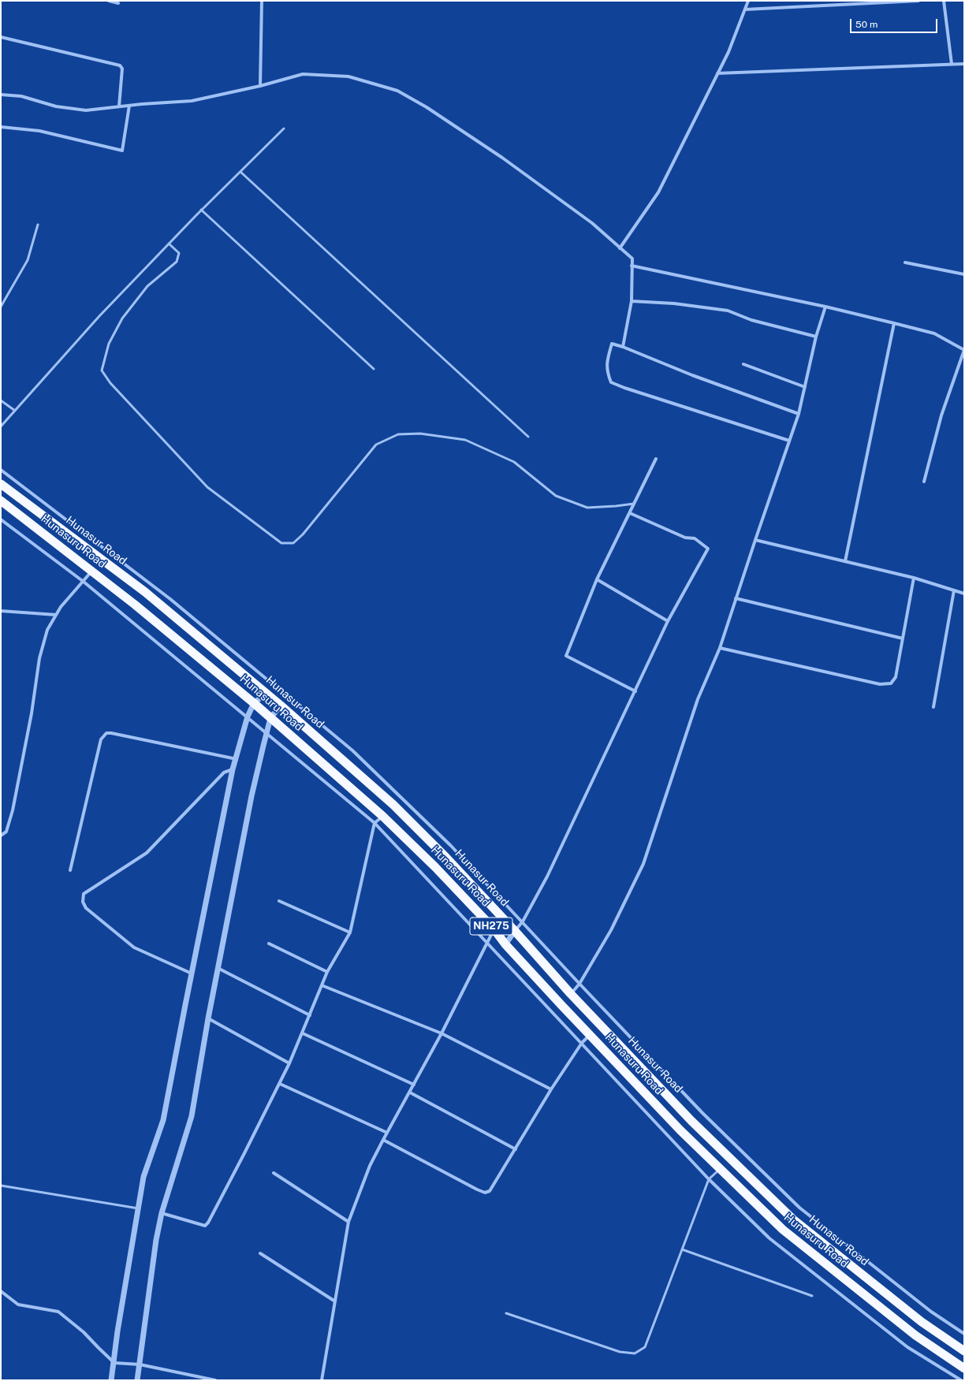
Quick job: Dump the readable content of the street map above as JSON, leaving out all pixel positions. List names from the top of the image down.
{
  "streets": {
    "highway": ["Hunasur Road", "Hunasuru Road", "NH275"]
  },
  "scale_bar": "50 m"
}
